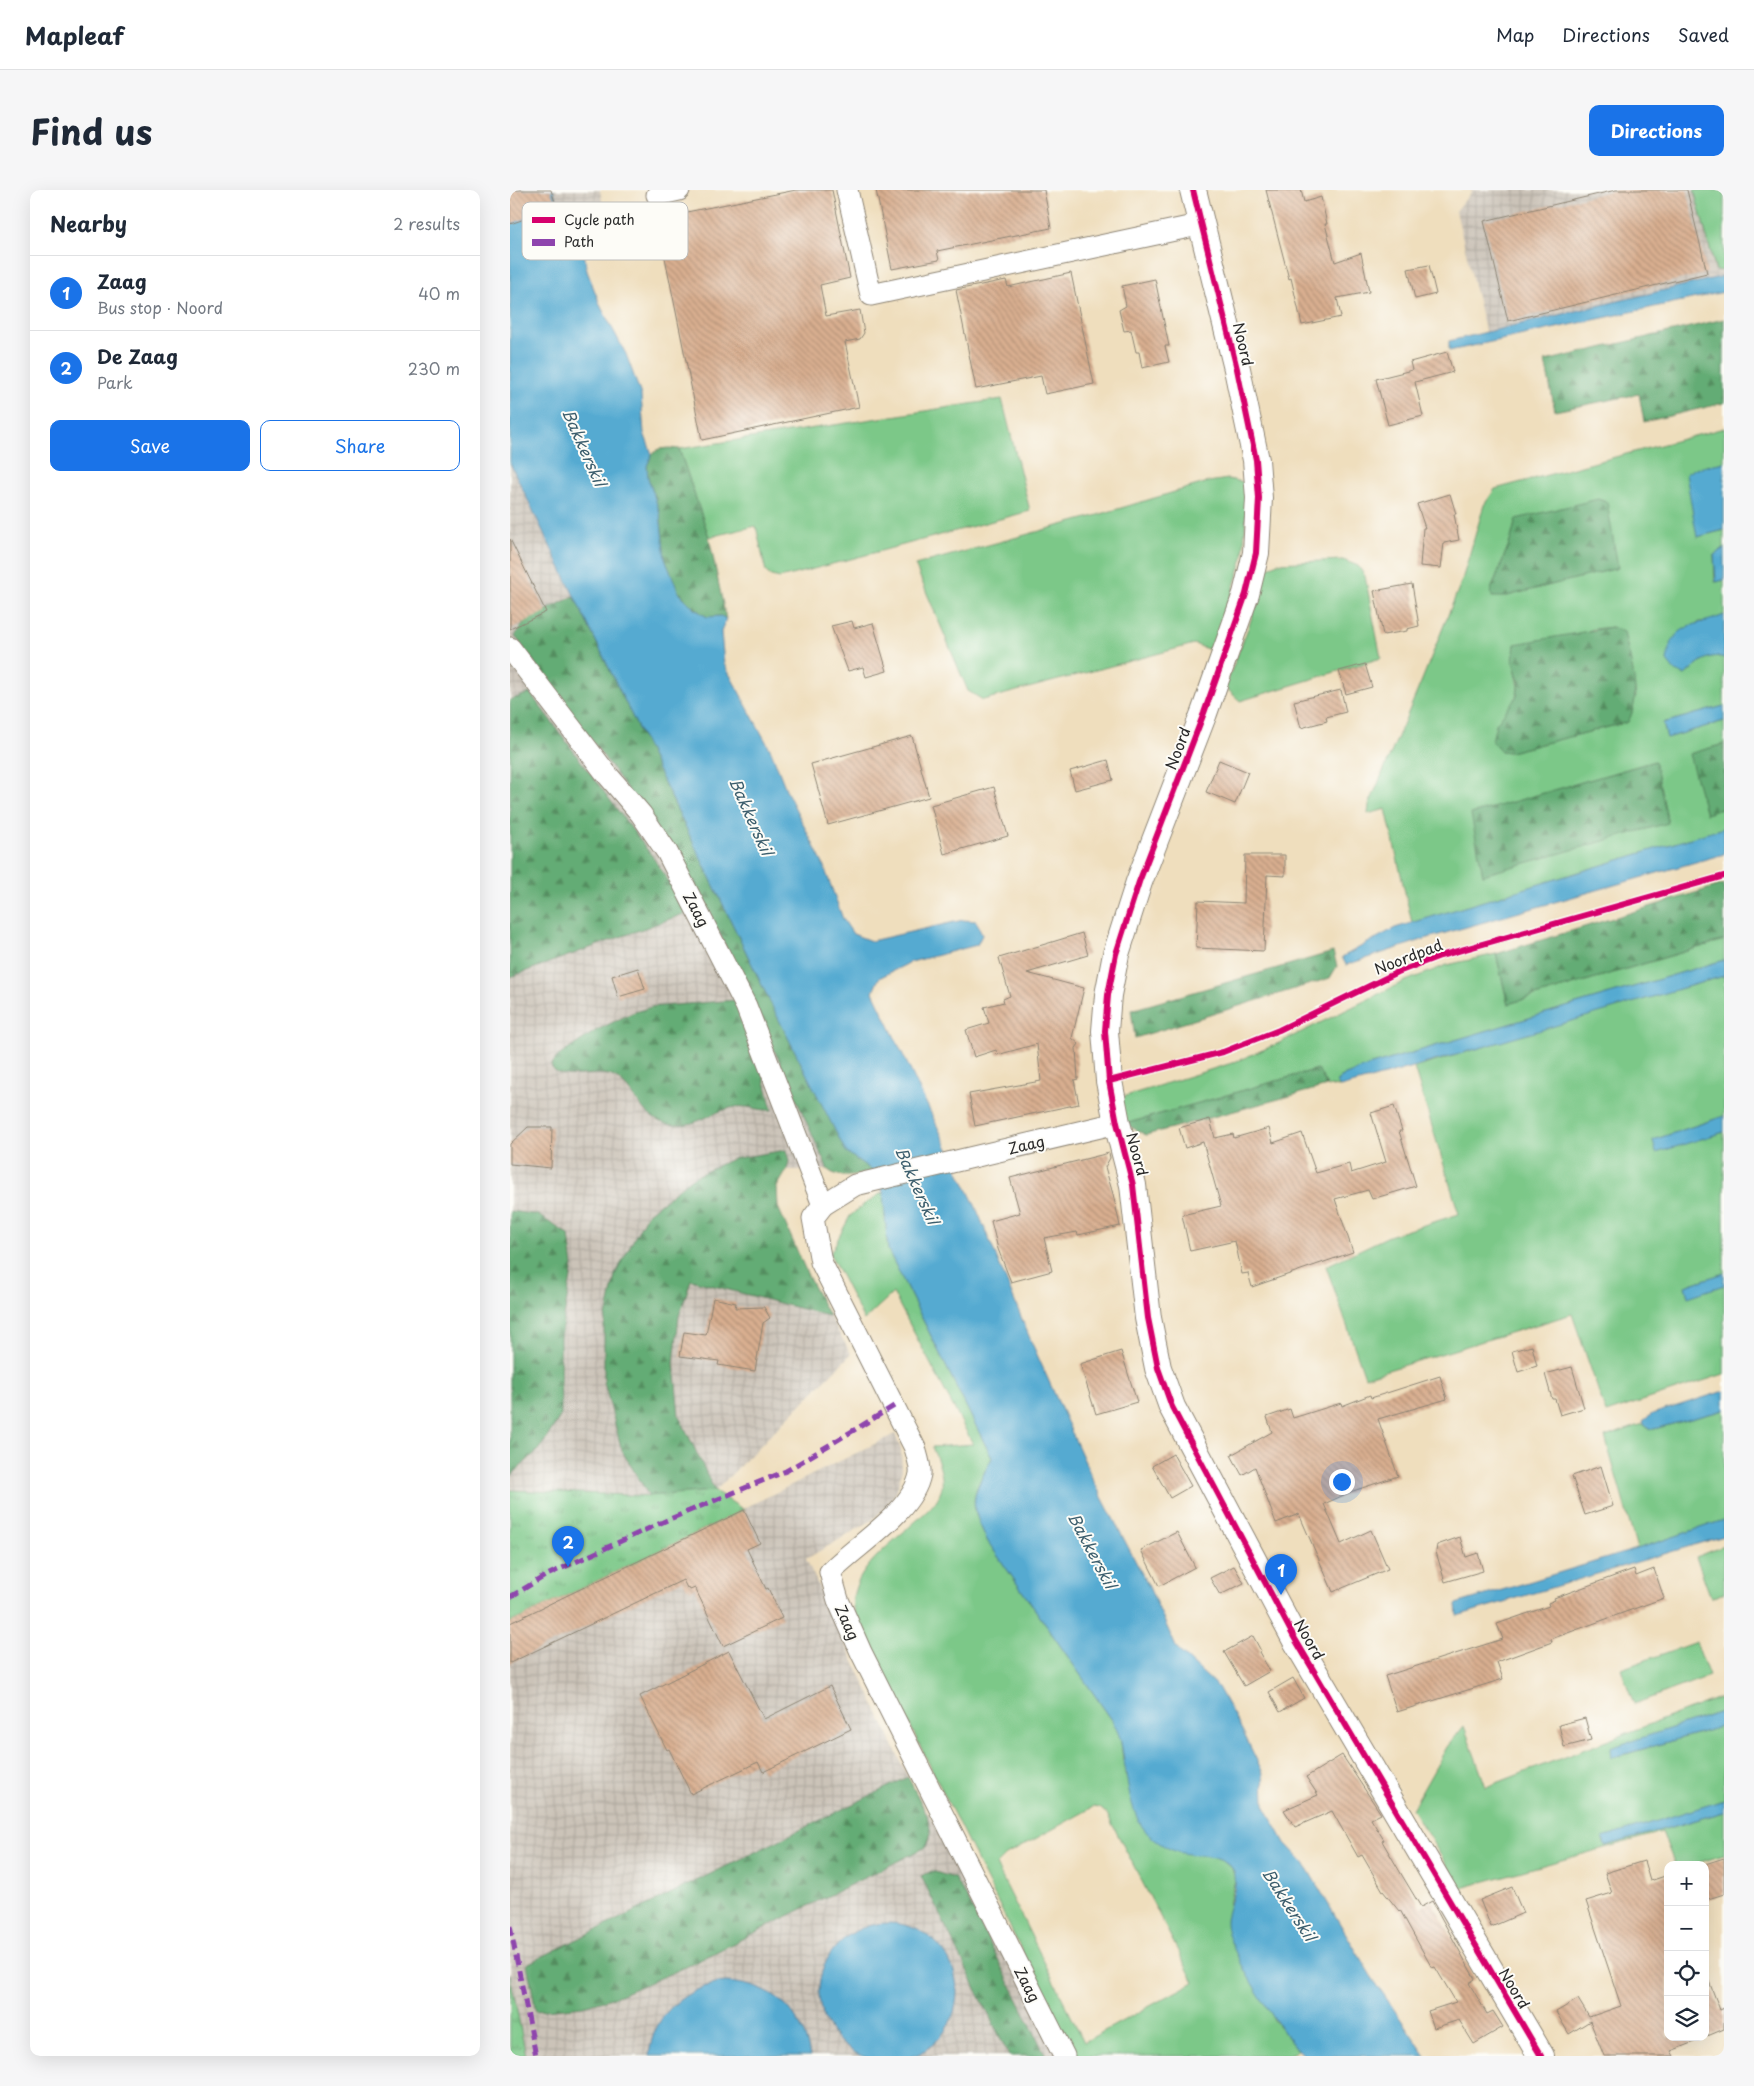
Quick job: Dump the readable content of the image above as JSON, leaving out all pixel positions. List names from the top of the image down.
{
  "streets": {
    "street": ["Noord", "Zaag"],
    "cycle path": ["Noordpad"]
  },
  "crossings": [
    ["Noord", "Zaag"]
  ],
  "water": ["Bakkerskil"],
  "legend": ["Cycle path", "Path"],
  "page": {
    "header": "Mapleaf",
    "nav": ["Map", "Directions", "Saved"],
    "title": "Find us",
    "buttons": [
      "Directions",
      ["Save", "Share"]
    ],
    "heading": ["Nearby", "2 results"],
    "list": [
      {
        "mark": "1",
        "name": "Zaag",
        "note": "Bus stop · Noord",
        "value": "40 m"
      },
      {
        "mark": "2",
        "name": "De Zaag",
        "note": "Park",
        "value": "230 m"
      }
    ],
    "pins": ["2", "1"],
    "map_buttons": ["+", "−"]
  }
}
